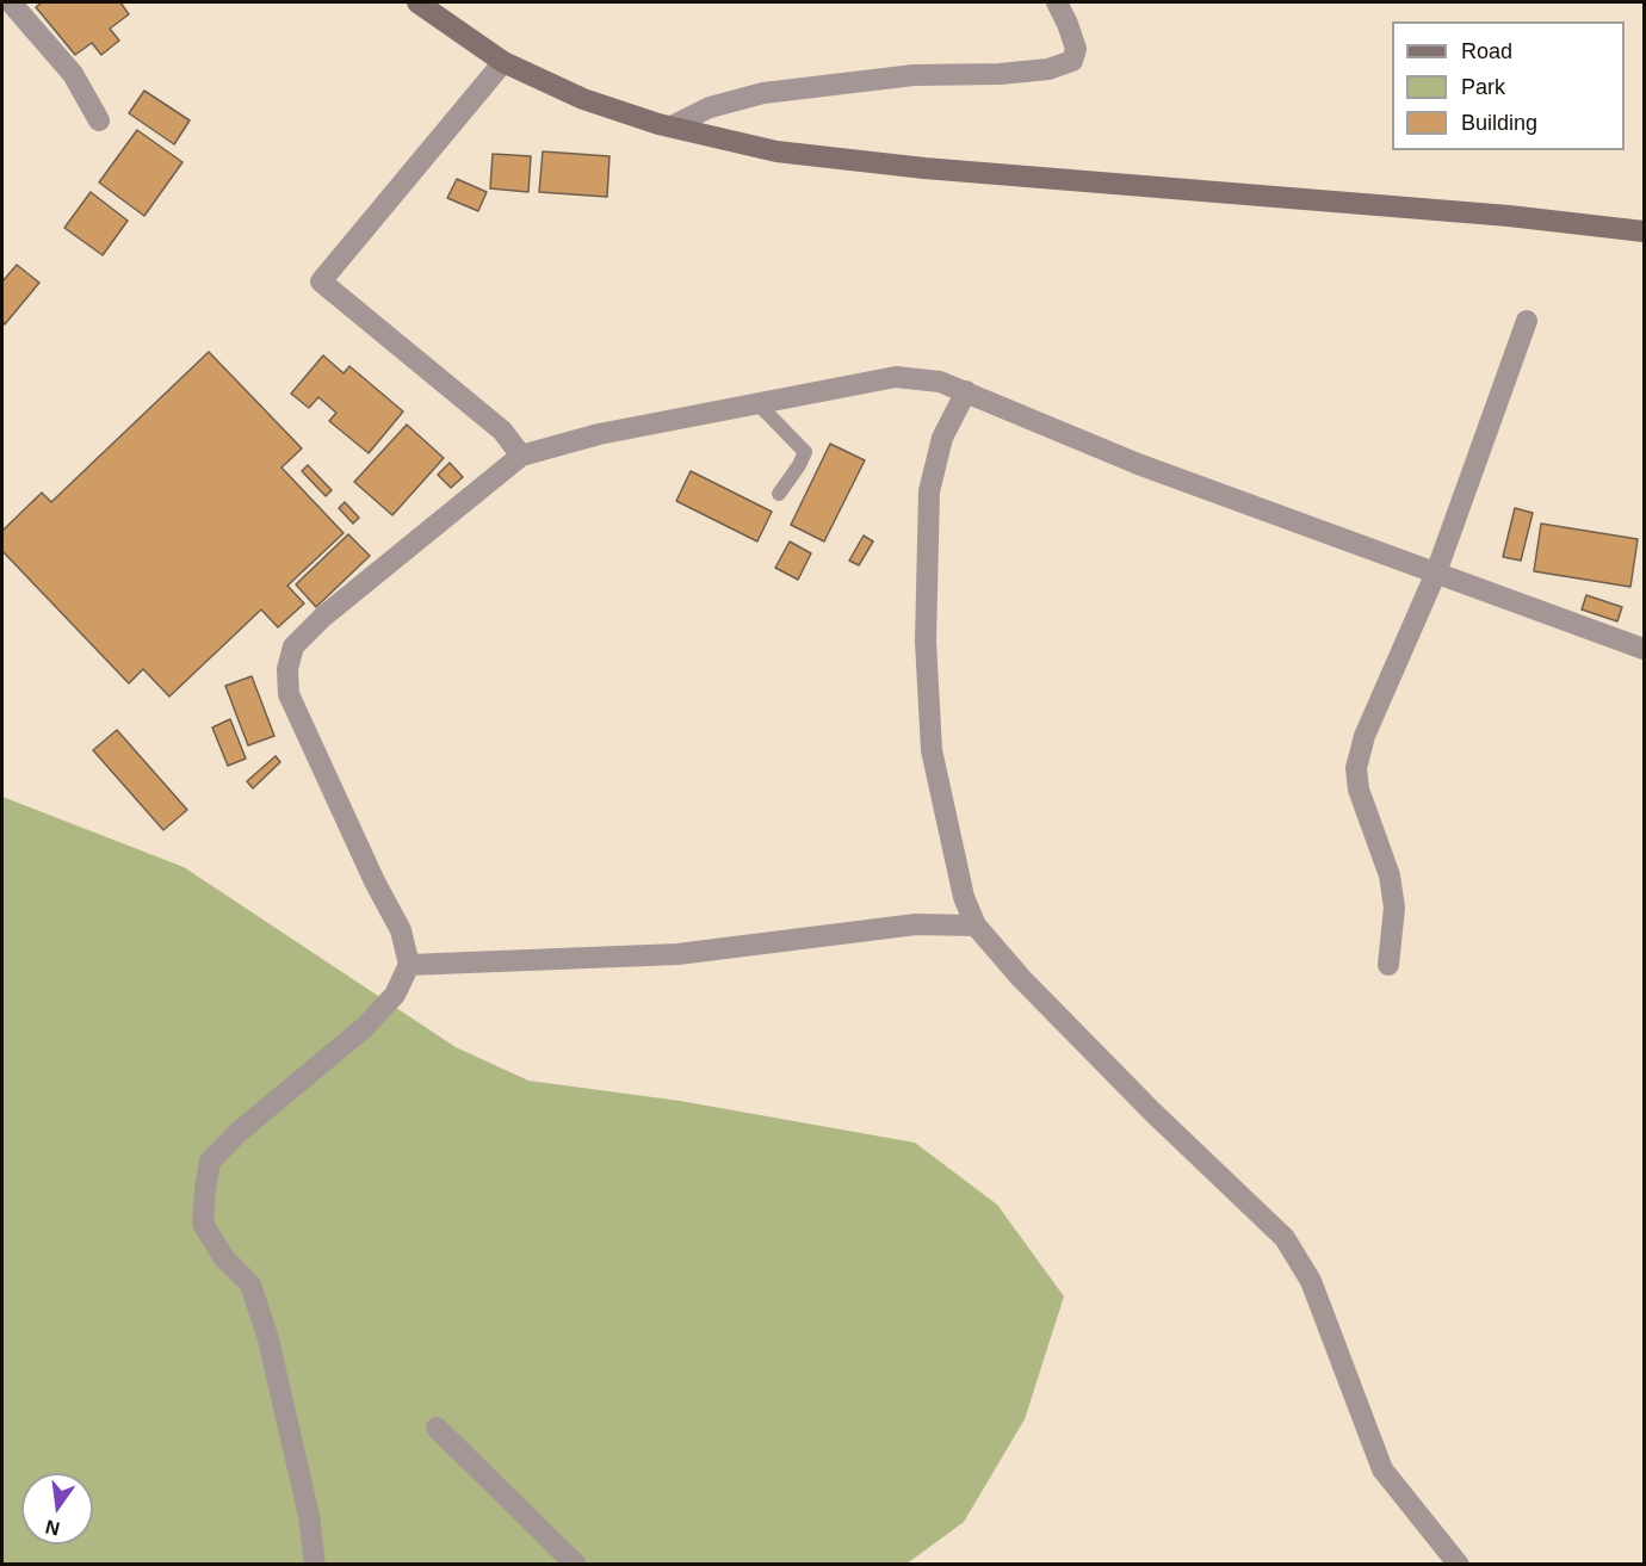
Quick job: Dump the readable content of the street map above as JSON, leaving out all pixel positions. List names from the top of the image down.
{
  "legend": ["Road", "Park", "Building"],
  "north": "bottom"
}
